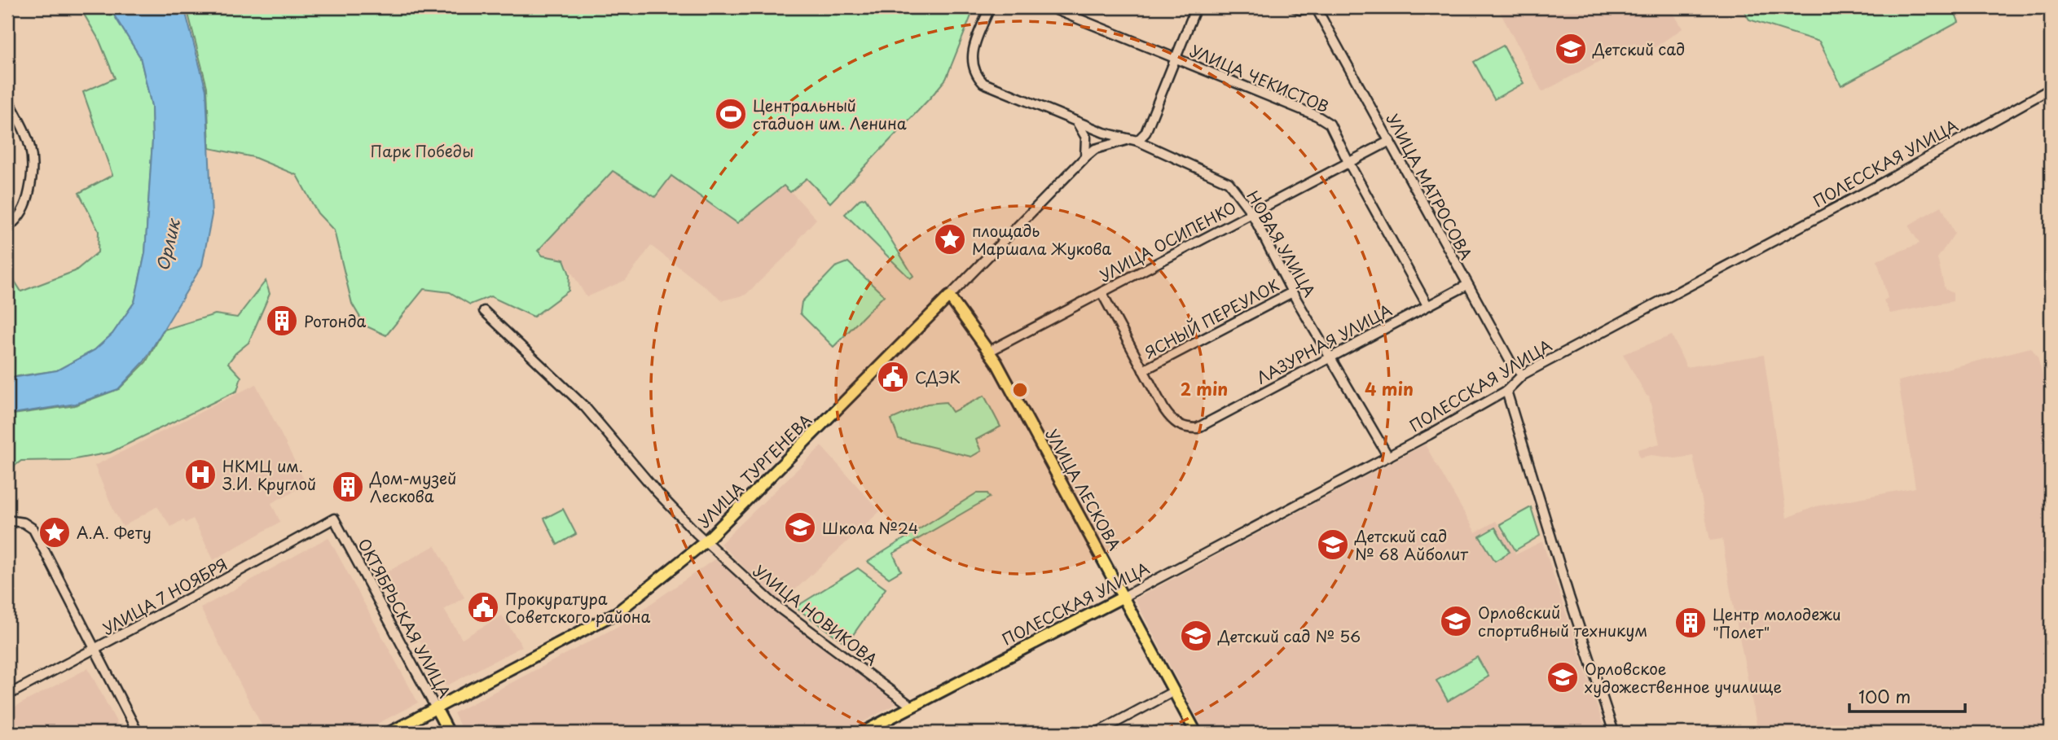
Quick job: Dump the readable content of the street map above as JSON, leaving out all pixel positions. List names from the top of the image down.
{
  "streets": {
    "main road": [
      "ПОЛЕССКАЯ УЛИЦА",
      "УЛИЦА ТУРГЕНЕВА",
      "УЛИЦА ЛЕСКОВА",
      "ОКТЯБРЬСКАЯ УЛИЦА"
    ],
    "street": [
      "УЛИЦА ЧЕКИСТОВ",
      "УЛИЦА МАТРОСОВА",
      "УЛИЦА ОСИПЕНКО",
      "НОВАЯ УЛИЦА",
      "ЯСНЫЙ ПЕРЕУЛОК",
      "ЛАЗУРНАЯ УЛИЦА",
      "УЛИЦА 7 НОЯБРЯ",
      "УЛИЦА НОВИКОВА"
    ]
  },
  "crossings": [
    ["УЛИЦА ЧЕКИСТОВ", "УЛИЦА ОСИПЕНКО"],
    ["УЛИЦА ЧЕКИСТОВ", "ЛАЗУРНАЯ УЛИЦА"],
    ["ПОЛЕССКАЯ УЛИЦА", "УЛИЦА МАТРОСОВА"],
    ["ПОЛЕССКАЯ УЛИЦА", "НОВАЯ УЛИЦА"],
    ["ПОЛЕССКАЯ УЛИЦА", "УЛИЦА ЛЕСКОВА"],
    ["ПОЛЕССКАЯ УЛИЦА", "УЛИЦА НОВИКОВА"],
    ["УЛИЦА МАТРОСОВА", "УЛИЦА ОСИПЕНКО"],
    ["УЛИЦА МАТРОСОВА", "ЛАЗУРНАЯ УЛИЦА"],
    ["УЛИЦА ОСИПЕНКО", "НОВАЯ УЛИЦА"],
    ["УЛИЦА ОСИПЕНКО", "ЛАЗУРНАЯ УЛИЦА"],
    ["УЛИЦА ОСИПЕНКО", "УЛИЦА ЛЕСКОВА"],
    ["НОВАЯ УЛИЦА", "ЯСНЫЙ ПЕРЕУЛОК"],
    ["НОВАЯ УЛИЦА", "ЛАЗУРНАЯ УЛИЦА"],
    ["НОВАЯ УЛИЦА", "УЛИЦА ТУРГЕНЕВА"],
    ["ЯСНЫЙ ПЕРЕУЛОК", "ЛАЗУРНАЯ УЛИЦА"],
    ["УЛИЦА ТУРГЕНЕВА", "УЛИЦА ЛЕСКОВА"],
    ["УЛИЦА ТУРГЕНЕВА", "УЛИЦА НОВИКОВА"],
    ["УЛИЦА ТУРГЕНЕВА", "ОКТЯБРЬСКАЯ УЛИЦА"],
    ["УЛИЦА 7 НОЯБРЯ", "ОКТЯБРЬСКАЯ УЛИЦА"]
  ],
  "water": ["Орлик"],
  "parks": ["Парк Победы"],
  "places": {
    "school or university": [
      "Детский сад",
      "Школа №24",
      "Детский сад № 68 Айболит",
      "Орловский спортивный техникум",
      "Детский сад № 56",
      "Орловское художественное училище"
    ],
    "sports": ["Центральный стадион им. Ленина"],
    "place": ["площадь Маршала Жукова", "А.А. Фету"],
    "building": ["Ротонда", "Дом-музей Лескова", "Центр молодежи \"Полет\""],
    "public building": ["СДЭК", "Прокуратура Советского района"],
    "hospital": ["НКМЦ им. З.И. Круглой"]
  },
  "scale_bar": "100 m",
  "rings": ["2 min", "4 min"]
}
